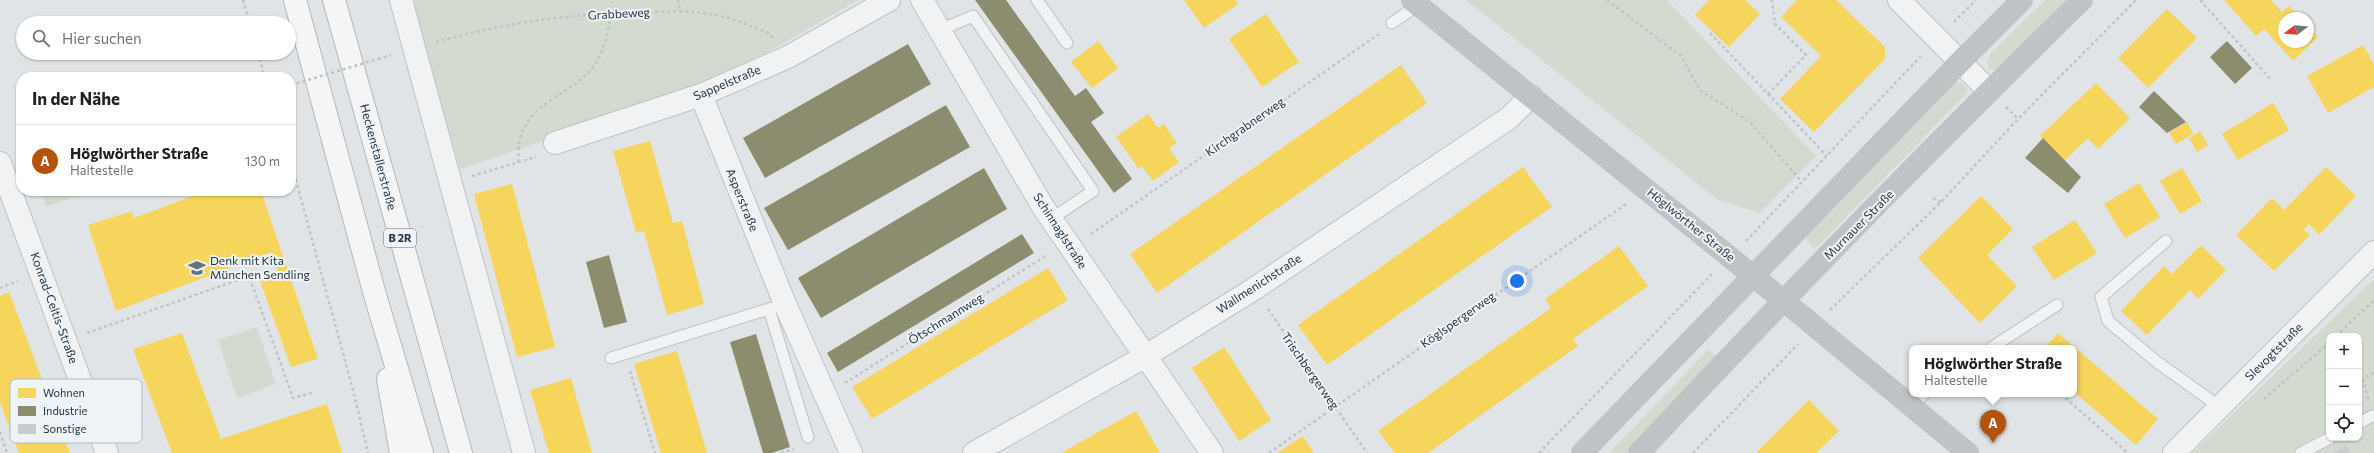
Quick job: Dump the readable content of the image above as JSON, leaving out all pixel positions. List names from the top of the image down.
{
  "streets": {
    "highway": ["Heckenstallerstraße", "B 2R"],
    "main road": ["Höglwörther Straße", "Murnauer Straße"],
    "street": [
      "Sappelstraße",
      "Asperstraße",
      "Schinnaglstraße",
      "Wallmenichstraße",
      "Konrad-Celtis-Straße",
      "Slevogtstraße"
    ],
    "path": [
      "Grabbeweg",
      "Kirchgrabnerweg",
      "Ötschmannweg",
      "Köglspergerweg",
      "Trischbergerweg"
    ]
  },
  "crossings": [
    ["Grabbeweg", "Sappelstraße"],
    ["Sappelstraße", "Asperstraße"],
    ["Kirchgrabnerweg", "Schinnaglstraße"],
    ["Kirchgrabnerweg", "Ötschmannweg"],
    ["Asperstraße", "Ötschmannweg"],
    ["Höglwörther Straße", "Murnauer Straße"],
    ["Höglwörther Straße", "Wallmenichstraße"],
    ["Höglwörther Straße", "Köglspergerweg"],
    ["Schinnaglstraße", "Wallmenichstraße"],
    ["Schinnaglstraße", "Ötschmannweg"],
    ["Wallmenichstraße", "Trischbergerweg"],
    ["Köglspergerweg", "Trischbergerweg"]
  ],
  "places": {
    "school or university": ["Denk mit Kita München Sendling"]
  },
  "legend": ["Wohnen", "Industrie", "Sonstige"],
  "north": "left",
  "page": {
    "search": "Hier suchen",
    "heading": "In der Nähe",
    "list": [
      {
        "mark": "A",
        "name": "Höglwörther Straße",
        "note": "Haltestelle",
        "value": "130 m"
      }
    ],
    "map_buttons": ["+", "−"],
    "popup": ["Höglwörther Straße", "Haltestelle"],
    "pins": "A"
  }
}
